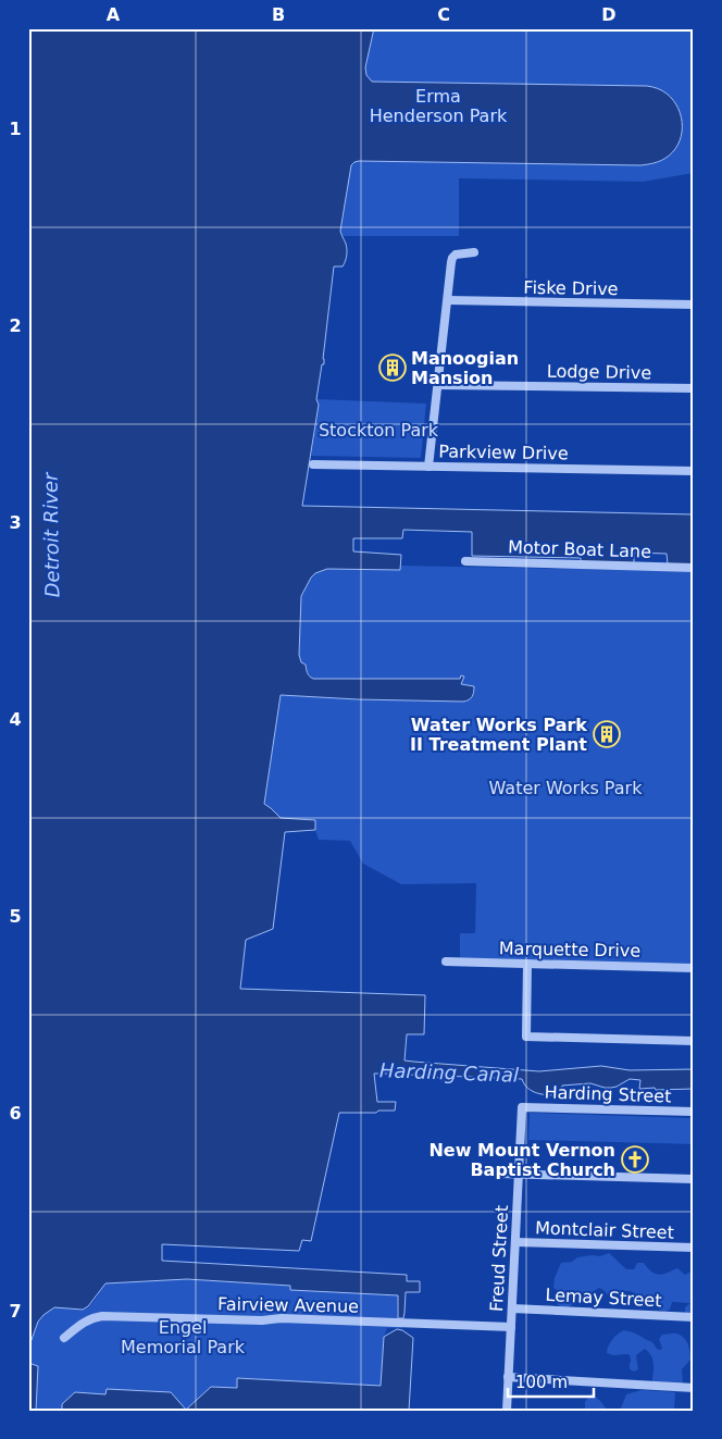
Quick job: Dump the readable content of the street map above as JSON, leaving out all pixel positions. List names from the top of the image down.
{
  "streets": {
    "street": [
      "Fiske Drive",
      "Lodge Drive",
      "Parkview Drive",
      "Motor Boat Lane",
      "Marquette Drive",
      "Harding Street",
      "Montclair Street",
      "Freud Street",
      "Lemay Street",
      "Fairview Avenue"
    ]
  },
  "crossings": [
    ["Harding Street", "Freud Street"],
    ["Montclair Street", "Freud Street"],
    ["Freud Street", "Lemay Street"],
    ["Freud Street", "Fairview Avenue"]
  ],
  "water": ["Detroit River", "Harding Canal"],
  "parks": [
    "Erma Henderson Park",
    "Stockton Park",
    "Water Works Park",
    "Engel Memorial Park"
  ],
  "places": {
    "building": ["Manoogian Mansion", "Water Works Park II Treatment Plant"],
    "church": ["New Mount Vernon Baptist Church"]
  },
  "scale_bar": "100 m",
  "grid": {
    "columns": [
      "A",
      "B",
      "C",
      "D"
    ],
    "rows": [
      "1",
      "2",
      "3",
      "4",
      "5",
      "6",
      "7"
    ]
  }
}
